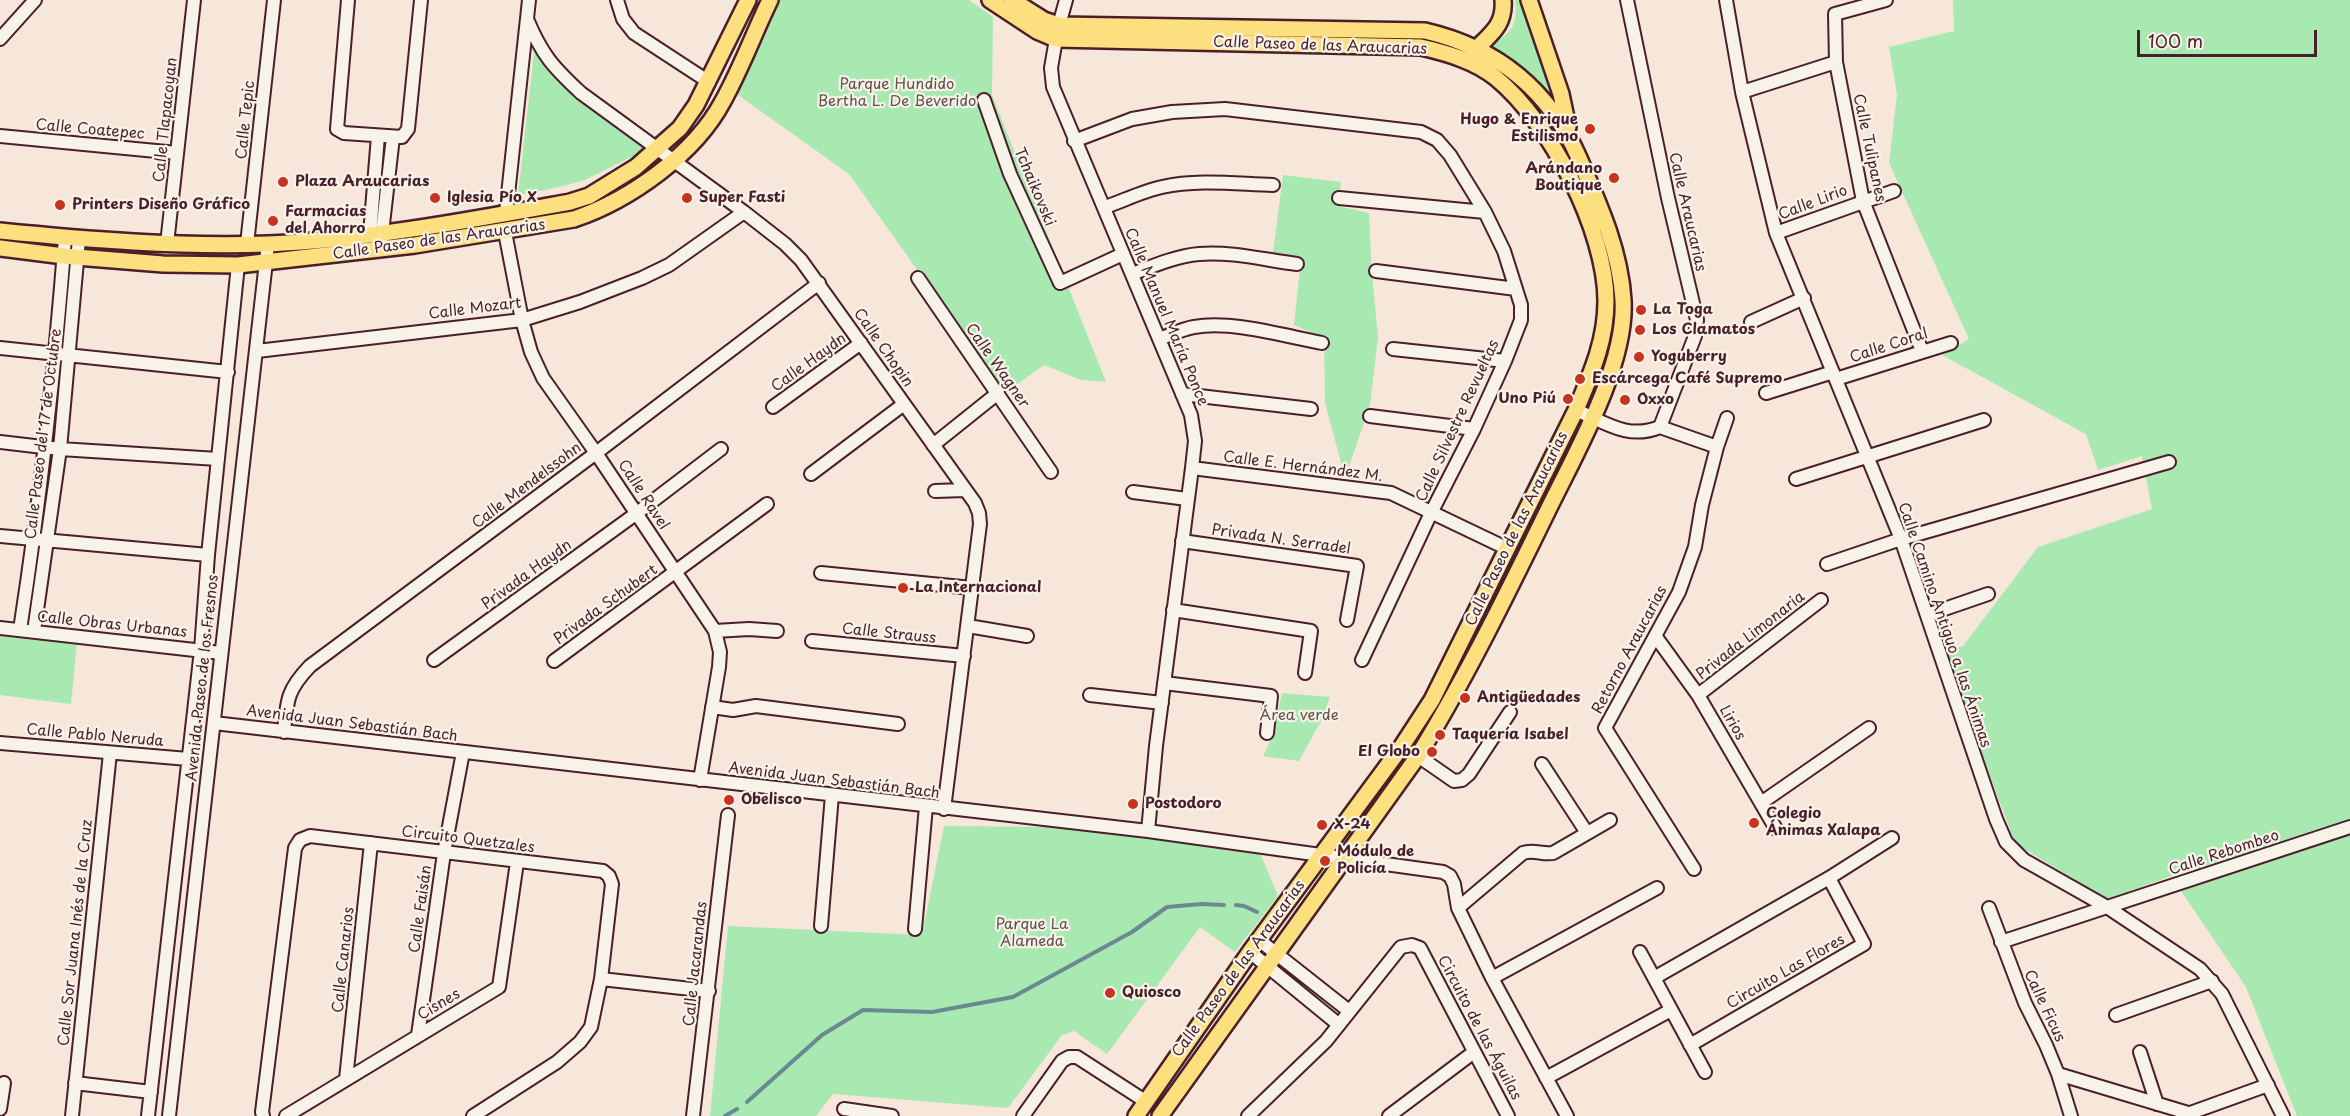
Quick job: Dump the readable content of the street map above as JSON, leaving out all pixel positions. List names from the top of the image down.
{
  "streets": {
    "main road": ["Calle Paseo de las Araucarias"],
    "street": [
      "Calle Tlapacoyan",
      "Calle Tepic",
      "Calle Coatepec",
      "Calle Tulipanes",
      "Tchaikovski",
      "Calle Lirio",
      "Calle Araucarias",
      "Calle Mozart",
      "Calle Manuel María Ponce",
      "Calle Coral",
      "Calle Chopin",
      "Calle Haydn",
      "Calle Wagner",
      "Calle Silvestre Revueltas",
      "Calle Paseo del 17 de Octubre",
      "Calle E. Hernández M.",
      "Calle Mendelssohn",
      "Calle Ravel",
      "Privada N. Serradel",
      "Privada Haydn",
      "Privada Schubert",
      "Calle Obras Urbanas",
      "Calle Camino Antiguo a las Ánimas",
      "Calle Strauss",
      "Privada Limonaria",
      "Retorno Araucarias",
      "Avenida Paseo de los Fresnos",
      "Lirios",
      "Avenida Juan Sebastián Bach",
      "Calle Pablo Neruda",
      "Circuito Quetzales",
      "Calle Rebombeo",
      "Calle Faisán",
      "Calle Sor Juana Inés de la Cruz",
      "Calle Canarios",
      "Calle Jacarandas",
      "Circuito Las Flores",
      "Cisnes",
      "Calle Ficus",
      "Circuito de las Águilas"
    ]
  },
  "crossings": [
    ["Calle Paseo de las Araucarias", "Calle Tlapacoyan"],
    ["Calle Paseo de las Araucarias", "Calle Tepic"],
    ["Calle Paseo de las Araucarias", "Calle Manuel María Ponce"],
    ["Calle Paseo de las Araucarias", "Calle Chopin"],
    ["Calle Paseo de las Araucarias", "Calle Paseo del 17 de Octubre"],
    ["Calle Paseo de las Araucarias", "Calle E. Hernández M."],
    ["Calle Paseo de las Araucarias", "Calle Ravel"],
    ["Calle Paseo de las Araucarias", "Avenida Paseo de los Fresnos"],
    ["Calle Paseo de las Araucarias", "Avenida Juan Sebastián Bach"],
    ["Calle Tlapacoyan", "Calle Coatepec"],
    ["Calle Tulipanes", "Calle Lirio"],
    ["Calle Tulipanes", "Calle Coral"],
    ["Tchaikovski", "Calle Manuel María Ponce"],
    ["Calle Lirio", "Calle Camino Antiguo a las Ánimas"],
    ["Calle Mozart", "Calle Chopin"],
    ["Calle Mozart", "Calle Ravel"],
    ["Calle Mozart", "Avenida Paseo de los Fresnos"],
    ["Calle Manuel María Ponce", "Calle Silvestre Revueltas"],
    ["Calle Manuel María Ponce", "Calle E. Hernández M."],
    ["Calle Manuel María Ponce", "Privada N. Serradel"],
    ["Calle Manuel María Ponce", "Avenida Juan Sebastián Bach"],
    ["Calle Coral", "Calle Camino Antiguo a las Ánimas"],
    ["Calle Chopin", "Calle Haydn"],
    ["Calle Chopin", "Calle Mendelssohn"],
    ["Calle Chopin", "Calle Strauss"],
    ["Calle Chopin", "Avenida Juan Sebastián Bach"],
    ["Calle Silvestre Revueltas", "Calle E. Hernández M."],
    ["Calle Paseo del 17 de Octubre", "Calle Obras Urbanas"],
    ["Calle Mendelssohn", "Calle Ravel"],
    ["Calle Mendelssohn", "Avenida Juan Sebastián Bach"],
    ["Calle Ravel", "Privada Haydn"],
    ["Calle Ravel", "Privada Schubert"],
    ["Calle Ravel", "Avenida Juan Sebastián Bach"],
    ["Calle Obras Urbanas", "Avenida Paseo de los Fresnos"],
    ["Calle Camino Antiguo a las Ánimas", "Calle Rebombeo"],
    ["Privada Limonaria", "Lirios"],
    ["Retorno Araucarias", "Lirios"],
    ["Avenida Paseo de los Fresnos", "Avenida Juan Sebastián Bach"],
    ["Avenida Paseo de los Fresnos", "Calle Pablo Neruda"],
    ["Avenida Juan Sebastián Bach", "Calle Faisán"],
    ["Calle Pablo Neruda", "Calle Sor Juana Inés de la Cruz"],
    ["Circuito Quetzales", "Calle Faisán"],
    ["Circuito Quetzales", "Calle Canarios"],
    ["Circuito Quetzales", "Cisnes"],
    ["Calle Rebombeo", "Calle Ficus"],
    ["Calle Faisán", "Cisnes"],
    ["Calle Canarios", "Cisnes"]
  ],
  "parks": ["Parque Hundido Bertha L. De Beverido", "Área verde", "Parque La Alameda"],
  "places": [
    "Hugo & Enrique Estilismo",
    "Arándano Boutique",
    "Plaza Araucarias",
    "Iglesia Pío X",
    "Super Fasti",
    "Printers Diseño Gráfico",
    "Farmacias del Ahorro",
    "La Toga",
    "Los Clamatos",
    "Yoguberry",
    "Escárcega Café Supremo",
    "Uno Piú",
    "Oxxo",
    "La Internacional",
    "Antigüedades",
    "Taquería Isabel",
    "El Globo",
    "Obelisco",
    "Postodoro",
    "Colegio Ánimas Xalapa",
    "X-24",
    "Módulo de Policía",
    "Quiosco"
  ],
  "scale_bar": "100 m"
}
